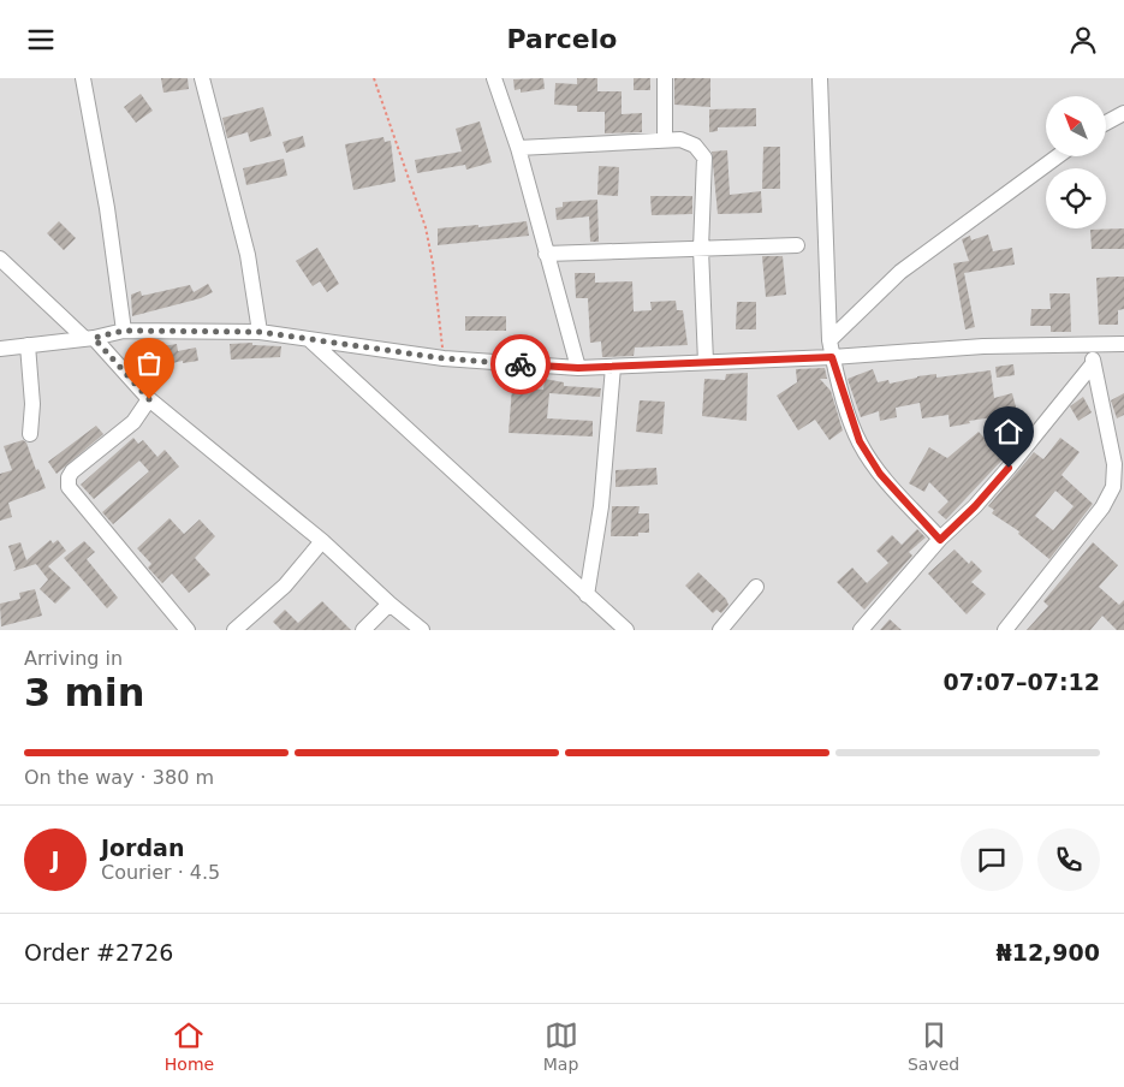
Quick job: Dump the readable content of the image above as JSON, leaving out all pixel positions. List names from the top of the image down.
{
  "north": "top left",
  "page": {
    "header": "Parcelo",
    "heading": ["3 min", "Arriving in", "07:07–07:12"],
    "panel": [
      "Jordan",
      "Courier · 4.5",
      "Order #2726",
      "₦12,900"
    ],
    "bar": "On the way · 380 m",
    "round": "J",
    "tabs": ["Home", "Map", "Saved"]
  }
}
